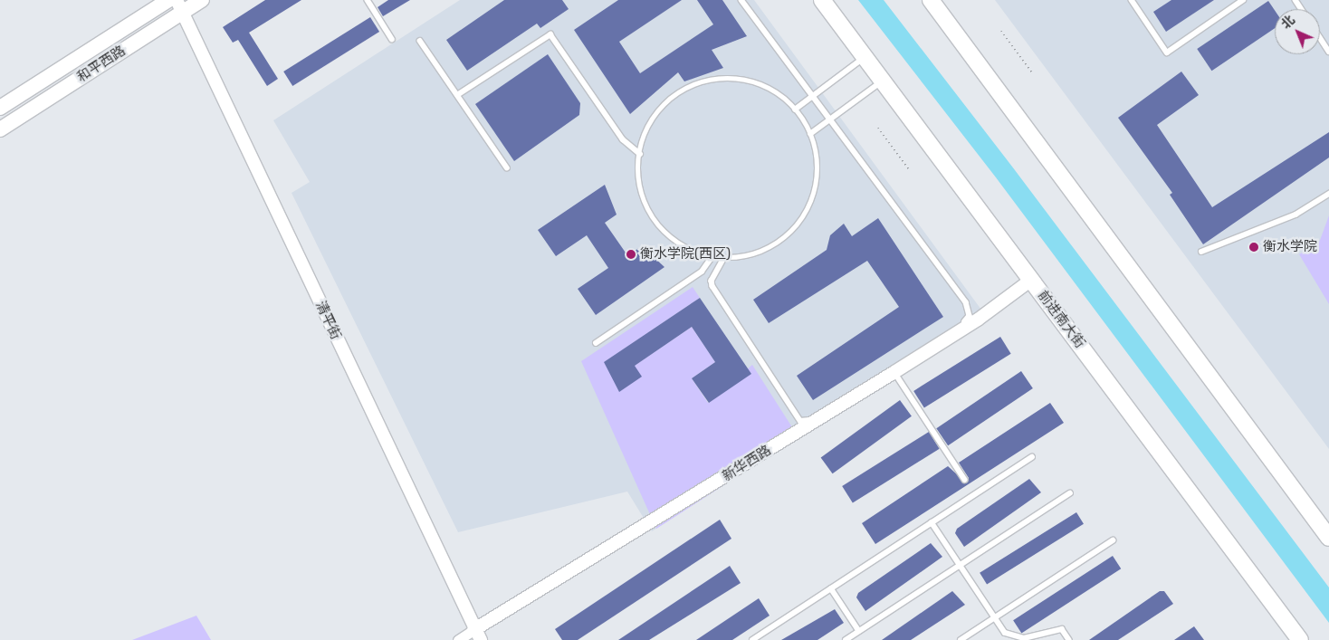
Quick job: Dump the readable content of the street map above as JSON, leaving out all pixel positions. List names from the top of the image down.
{
  "streets": {
    "main road": ["和平西路", "前进南大街"],
    "street": ["清平街", "新华西路"]
  },
  "crossings": [
    ["和平西路", "清平街"],
    ["前进南大街", "新华西路"],
    ["清平街", "新华西路"]
  ],
  "places": ["衡水学院", "衡水学院(西区)"],
  "north": "top left"
}
